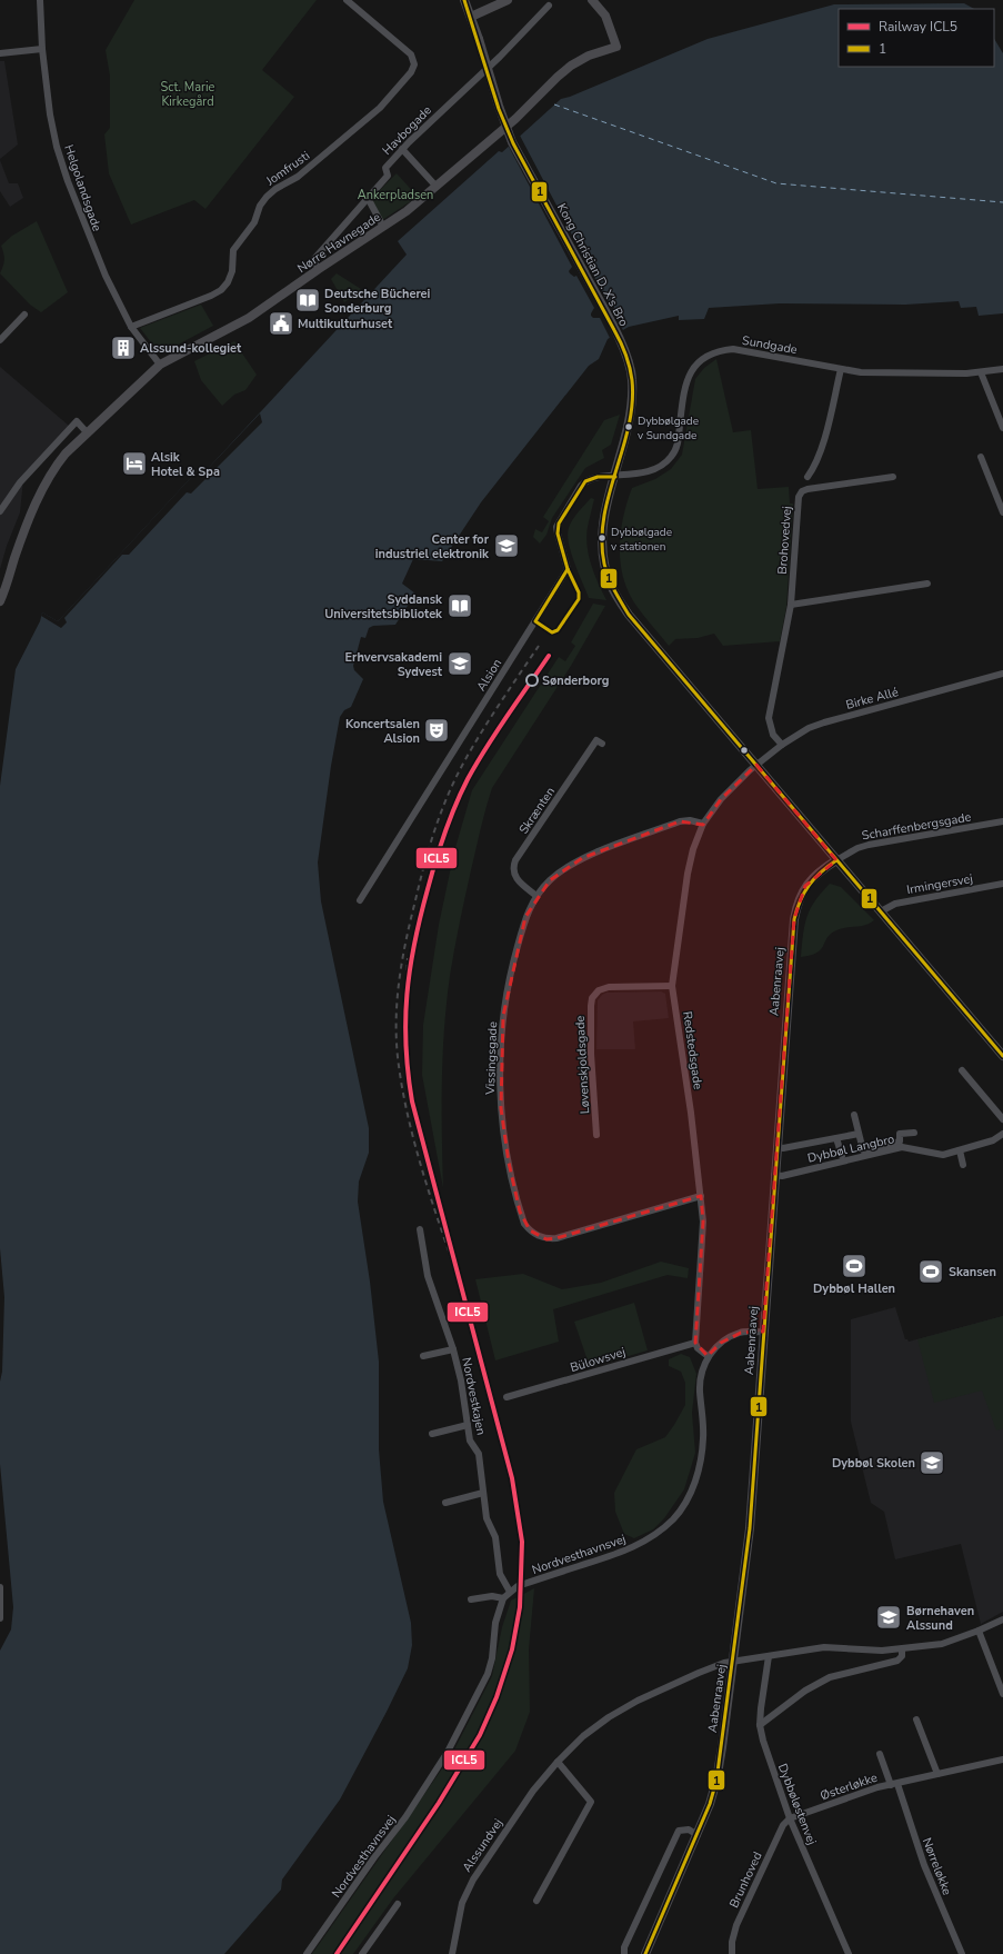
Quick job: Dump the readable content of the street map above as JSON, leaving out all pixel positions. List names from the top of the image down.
{
  "streets": {
    "street": [
      "Havbogade",
      "Jomfrusti",
      "Helgolandsgade",
      "Nørre Havnegade",
      "Kong Christian D. X's Bro",
      "Sundgade",
      "Brohovedvej",
      "Alsion",
      "Birke Allé",
      "Skrænten",
      "Scharffenbergsgade",
      "Irmingersvej",
      "Aabenraavej",
      "Redstedsgade",
      "Vissingsgade",
      "Løvenskjoldsgade",
      "Dybbøl Langbro",
      "Bülowsvej",
      "Nordvestkajen",
      "Nordvesthavnsvej",
      "Østerløkke",
      "Dybbøløstenvej",
      "Alssundvej",
      "Nørreløkke",
      "Brunhoved"
    ]
  },
  "crossings": [
    ["Havbogade", "Nørre Havnegade"],
    ["Jomfrusti", "Helgolandsgade"],
    ["Helgolandsgade", "Nørre Havnegade"],
    ["Kong Christian D. X's Bro", "Sundgade"],
    ["Kong Christian D. X's Bro", "Alsion"],
    ["Kong Christian D. X's Bro", "Birke Allé"],
    ["Kong Christian D. X's Bro", "Scharffenbergsgade"],
    ["Kong Christian D. X's Bro", "Irmingersvej"],
    ["Kong Christian D. X's Bro", "Aabenraavej"],
    ["Kong Christian D. X's Bro", "Redstedsgade"],
    ["Sundgade", "Alsion"],
    ["Brohovedvej", "Birke Allé"],
    ["Birke Allé", "Redstedsgade"],
    ["Skrænten", "Vissingsgade"],
    ["Scharffenbergsgade", "Aabenraavej"],
    ["Aabenraavej", "Dybbøl Langbro"],
    ["Aabenraavej", "Alssundvej"],
    ["Redstedsgade", "Vissingsgade"],
    ["Redstedsgade", "Løvenskjoldsgade"],
    ["Redstedsgade", "Bülowsvej"],
    ["Nordvestkajen", "Nordvesthavnsvej"],
    ["Østerløkke", "Dybbøløstenvej"],
    ["Østerløkke", "Nørreløkke"],
    ["Østerløkke", "Brunhoved"],
    ["Dybbøløstenvej", "Alssundvej"],
    ["Dybbøløstenvej", "Brunhoved"]
  ],
  "parks": ["Sct. Marie Kirkegård", "Ankerpladsen"],
  "places": {
    "library": ["Deutsche Bücherei Sonderburg", "Syddansk Universitetsbibliotek"],
    "public building": ["Multikulturhuset"],
    "building": ["Alssund-kollegiet"],
    "other": ["Dybbølgade v Sundgade", "Dybbølgade v stationen", "Sønderborg"],
    "hotel": ["Alsik Hotel & Spa"],
    "school or university": [
      "Center for industriel elektronik",
      "Erhvervsakademi Sydvest",
      "Dybbøl Skolen",
      "Børnehaven Alssund"
    ],
    "theatre": ["Koncertsalen Alsion"],
    "sports": ["Dybbøl Hallen", "Skansen"]
  },
  "lines": ["transit line 1", "rail line ICL5"],
  "legend": ["Railway ICL5", "1"]
}
